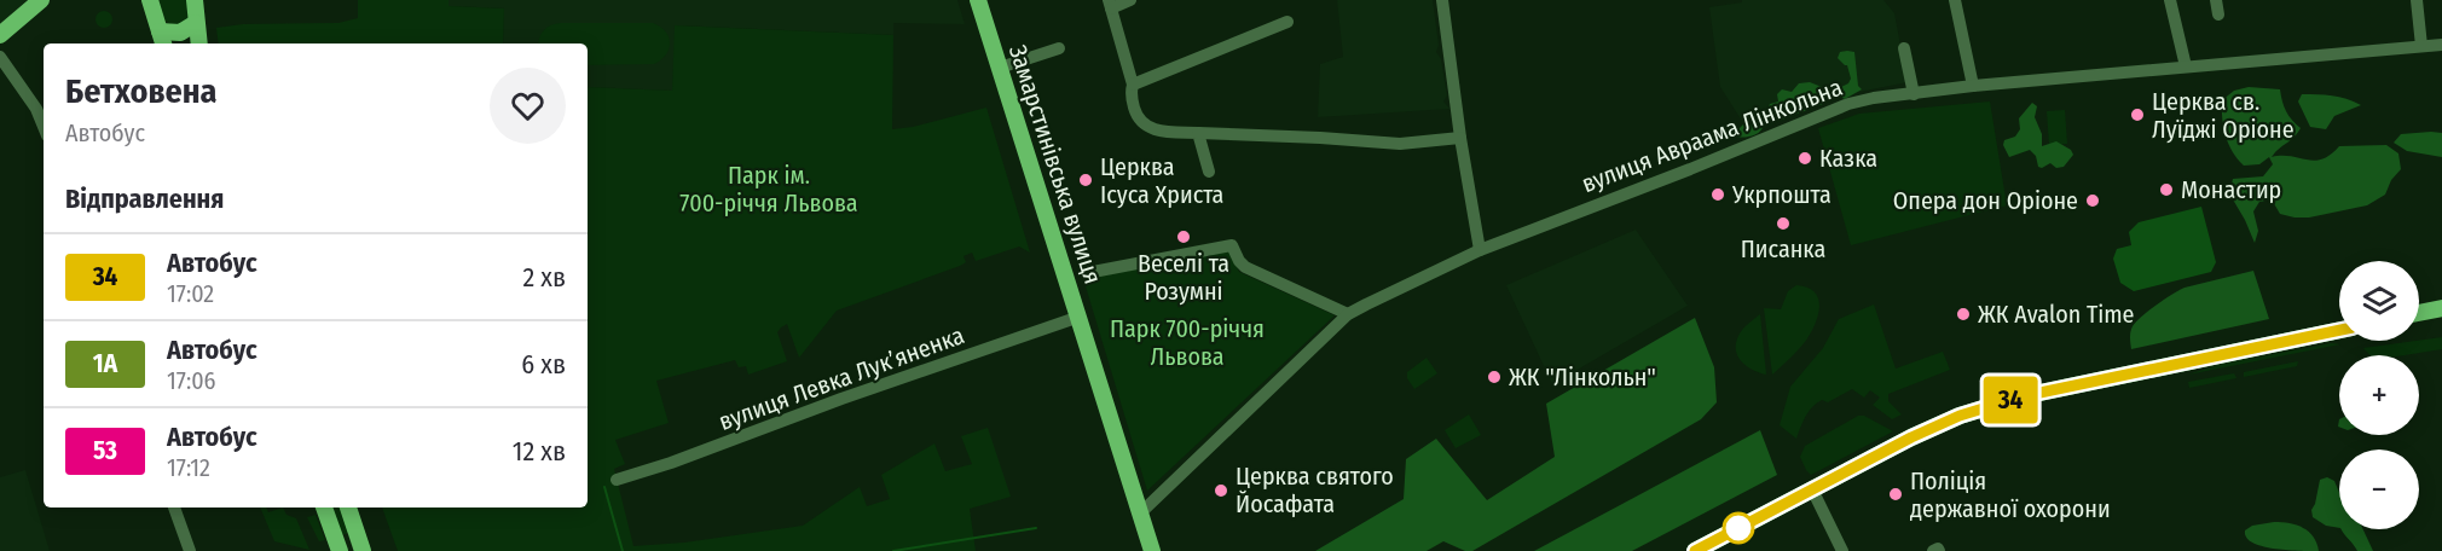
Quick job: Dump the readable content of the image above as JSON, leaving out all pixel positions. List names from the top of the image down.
{
  "streets": {
    "main road": ["Замарстинівська вулиця"],
    "street": ["вулиця Авраама Лінкольна", "вулиця Левка Лукʼяненка"]
  },
  "crossings": [
    ["вулиця Авраама Лінкольна", "Замарстинівська вулиця"],
    ["Замарстинівська вулиця", "вулиця Левка Лукʼяненка"]
  ],
  "parks": ["Парк ім. 700-річчя Львова", "Парк 700-річчя Львова"],
  "places": [
    "Церква св. Луїджі Оріоне",
    "Казка",
    "Церква Ісуса Христа",
    "Монастир",
    "Укрпошта",
    "Опера дон Оріоне",
    "Писанка",
    "Веселі та Розумні",
    "ЖК Avalon Time",
    "ЖК \"Лінкольн\"",
    "Церква святого Йосафата",
    "Поліція державної охорони"
  ],
  "lines": ["bus line 34"],
  "page": {
    "on_map": "34",
    "heading": [
      ["Бетховена", "Автобус"],
      "Відправлення"
    ],
    "list": [
      {
        "mark": "34",
        "name": "Автобус",
        "note": "17:02",
        "value": "2 хв"
      },
      {
        "mark": "1А",
        "name": "Автобус",
        "note": "17:06",
        "value": "6 хв"
      },
      {
        "mark": "53",
        "name": "Автобус",
        "note": "17:12",
        "value": "12 хв"
      }
    ],
    "map_buttons": ["+", "−"]
  }
}
